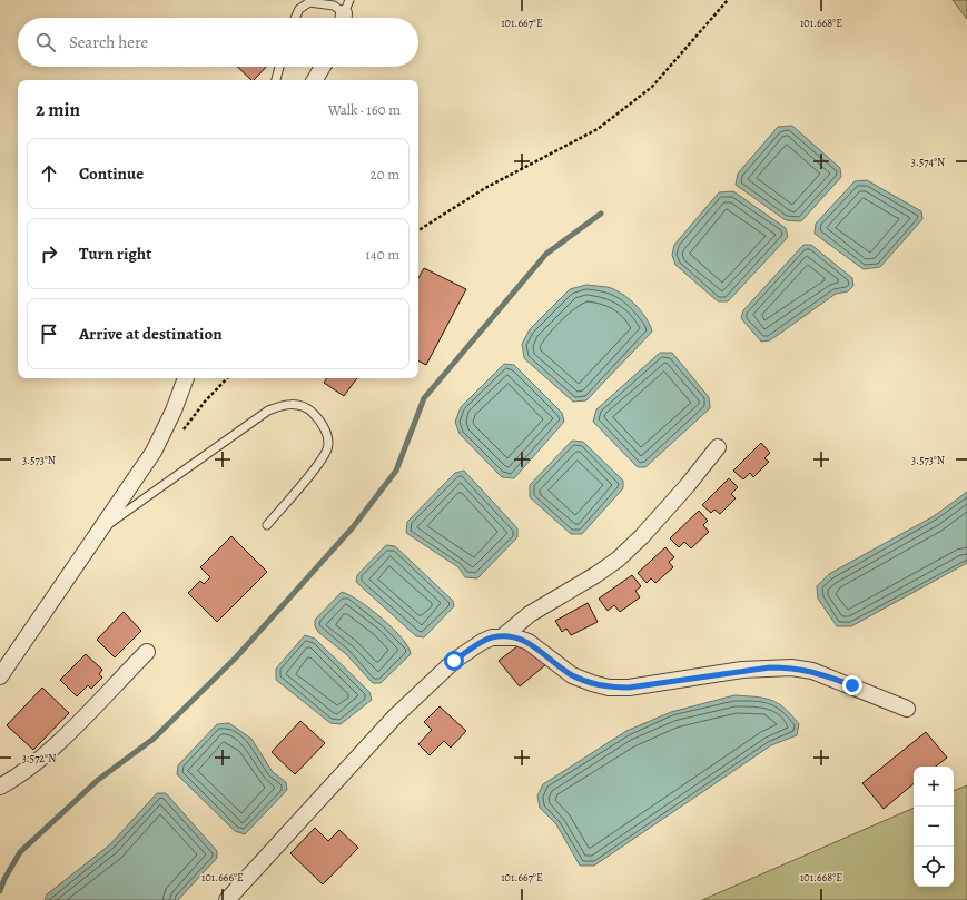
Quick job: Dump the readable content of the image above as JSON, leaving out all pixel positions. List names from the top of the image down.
{
  "page": {
    "search": "Search here",
    "heading": ["2 min", "Walk · 160 m"],
    "list": [
      ["Continue", "20 m"],
      ["Turn right", "140 m"],
      "Arrive at destination"
    ],
    "map_buttons": ["+", "−"]
  },
  "coordinates": [
    "101.667°E",
    "101.668°E",
    "3.574°N",
    "3.573°N",
    "3.572°N",
    "101.666°E"
  ]
}
